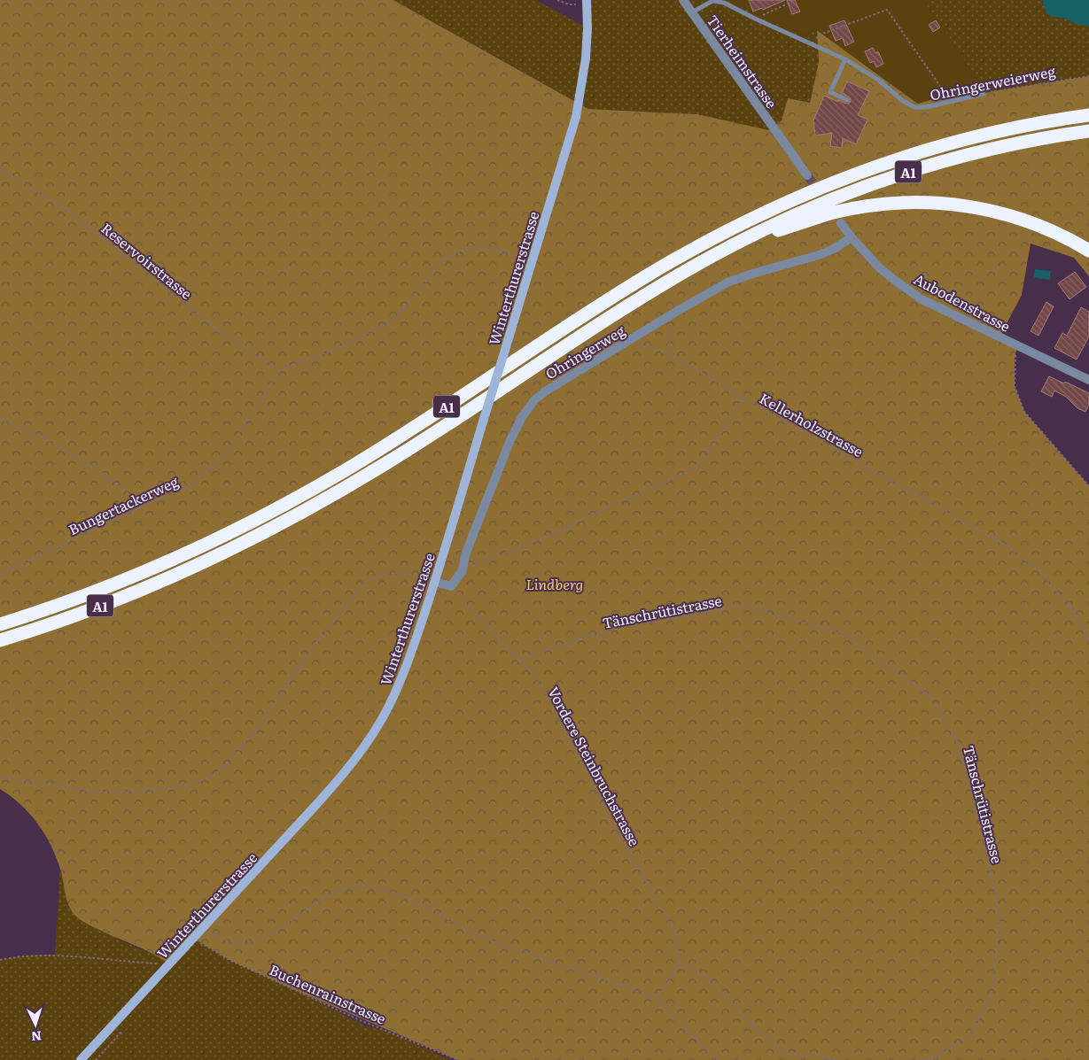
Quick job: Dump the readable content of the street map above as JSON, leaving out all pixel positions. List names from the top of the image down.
{
  "streets": {
    "highway": ["A1"],
    "main road": ["Winterthurerstrasse"],
    "street": ["Tierheimstrasse", "Aubodenstrasse", "Ohringerweg"],
    "lane": ["Ohringerweierweg"],
    "path": [
      "Reservoirstrasse",
      "Kellerholzstrasse",
      "Bungertackerweg",
      "Tänschrütistrasse",
      "Vordere Steinbruchstrasse",
      "Buchenrainstrasse"
    ]
  },
  "crossings": [
    ["Tierheimstrasse", "Ohringerweierweg"],
    ["Reservoirstrasse", "Bungertackerweg"],
    ["Winterthurerstrasse", "Buchenrainstrasse"],
    ["Aubodenstrasse", "Ohringerweg"],
    ["Ohringerweg", "Kellerholzstrasse"],
    ["Ohringerweg", "Vordere Steinbruchstrasse"],
    ["Tänschrütistrasse", "Vordere Steinbruchstrasse"]
  ],
  "parks": ["Lindberg"],
  "north": "bottom"
}
